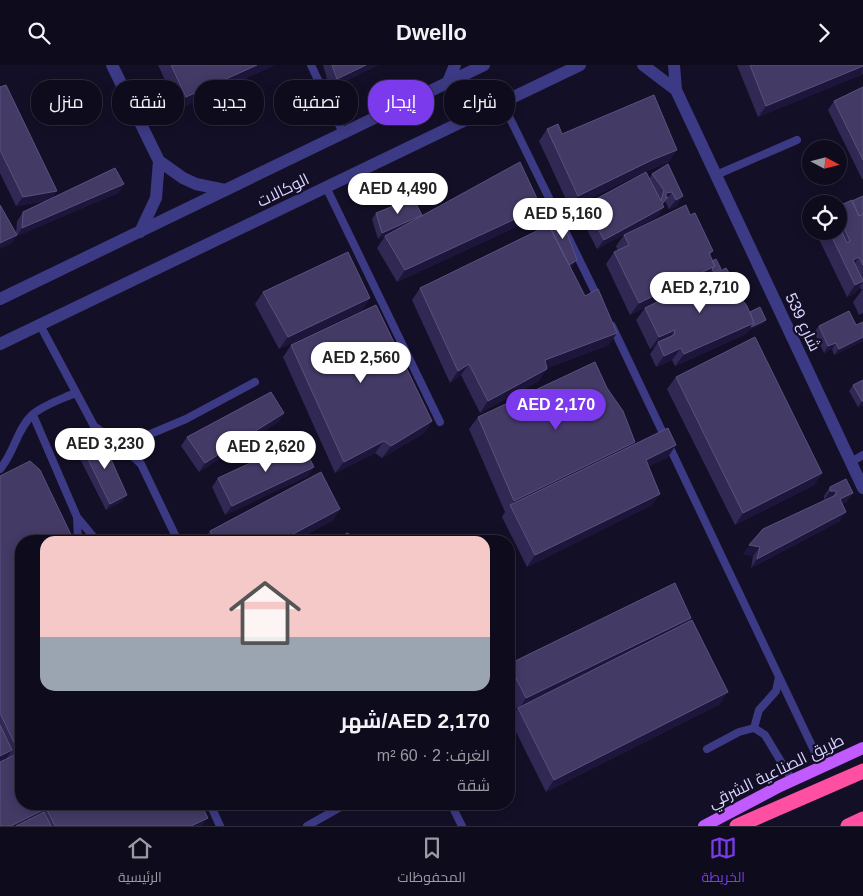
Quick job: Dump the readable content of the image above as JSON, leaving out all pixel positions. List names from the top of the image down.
{
  "streets": {
    "main road": ["طريق الصناعية الشرقي"],
    "street": ["الوكالات", "شارع 539"]
  },
  "north": "right",
  "page": {
    "header": "Dwello",
    "chip": [
      "شراء",
      "إيجار",
      "تصفية",
      "جديد",
      "شقة",
      "منزل"
    ],
    "price": [
      "AED 4,490",
      "AED 5,160",
      "AED 2,710",
      "AED 2,560",
      "AED 2,170",
      "AED 3,230",
      "AED 2,620"
    ],
    "list": [
      {
        "name": "AED 2,170/شهر",
        "note": "الغرف: 2 · 60 m² · شقة"
      }
    ],
    "tabs": ["الخريطة", "المحفوظات", "الرئيسية"]
  }
}
